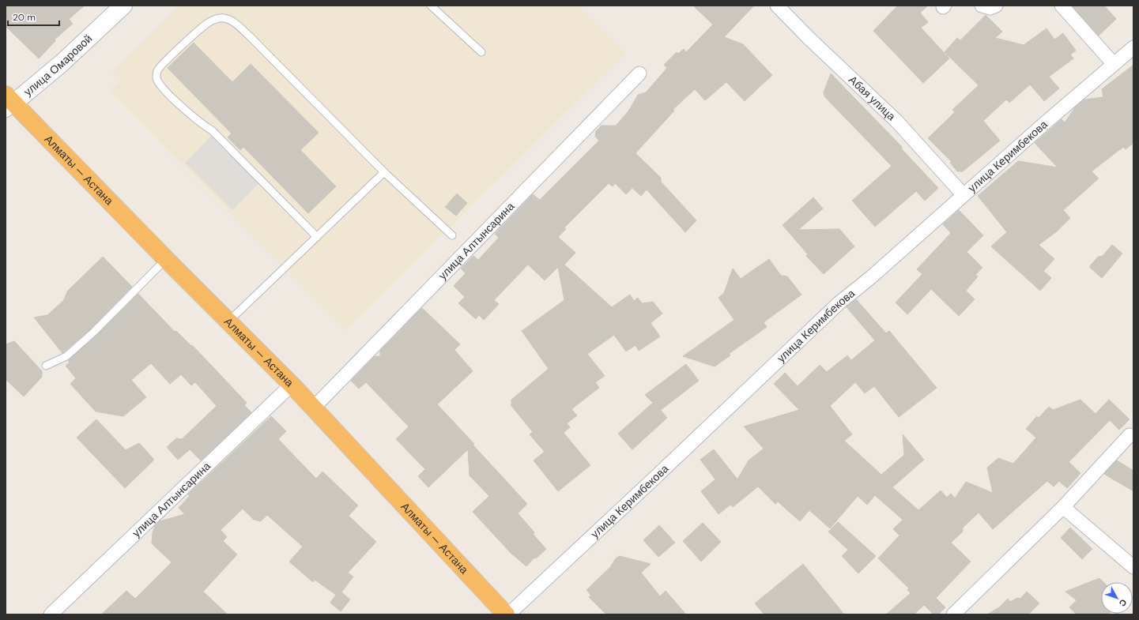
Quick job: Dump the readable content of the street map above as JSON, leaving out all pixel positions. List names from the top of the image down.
{
  "streets": {
    "highway": ["Алматы — Астана"],
    "street": [
      "улица Омаровой",
      "Абая улица",
      "улица Керимбекова",
      "улица Алтынсарина"
    ]
  },
  "crossings": [
    ["улица Омаровой", "Алматы — Астана"],
    ["Абая улица", "улица Керимбекова"],
    ["улица Керимбекова", "Алматы — Астана"],
    ["Алматы — Астана", "улица Алтынсарина"]
  ],
  "scale_bar": "20 m",
  "north": "bottom right"
}
